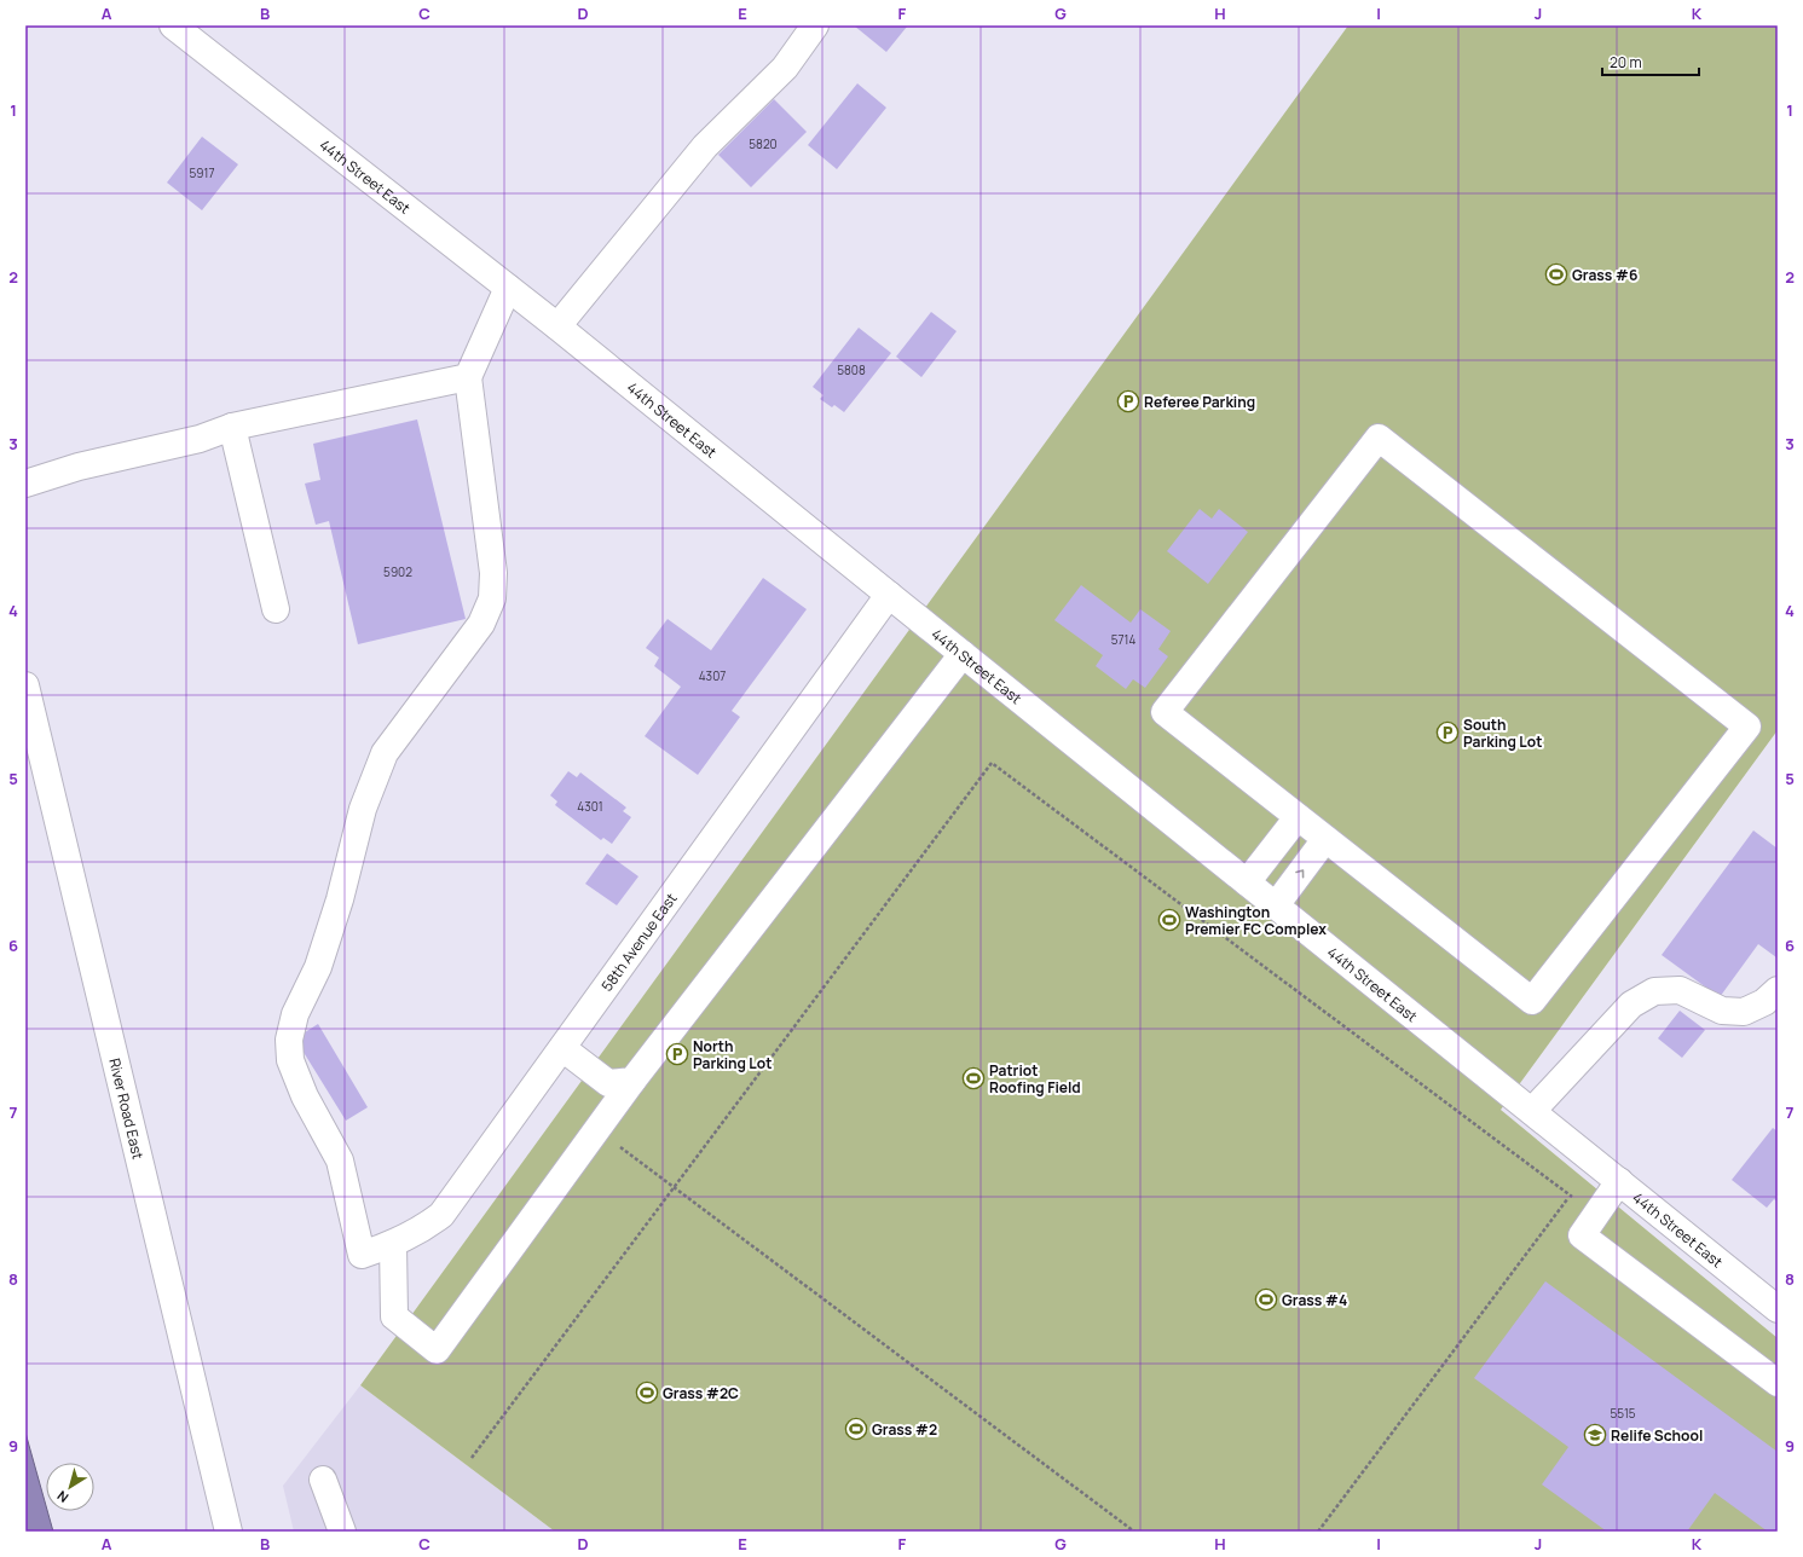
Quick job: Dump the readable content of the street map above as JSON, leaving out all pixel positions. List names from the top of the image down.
{
  "streets": {
    "street": ["44th Street East", "58th Avenue East", "River Road East"]
  },
  "crossings": [
    ["44th Street East", "58th Avenue East"]
  ],
  "places": {
    "sports": [
      "Grass #6",
      "Washington Premier FC Complex",
      "Patriot Roofing Field",
      "Grass #4",
      "Grass #2C",
      "Grass #2"
    ],
    "parking": ["Referee Parking", "South Parking Lot", "North Parking Lot"],
    "school or university": ["Relife School"]
  },
  "house_numbers": [
    "5820",
    "5917",
    "5808",
    "5902",
    "5714",
    "4307",
    "4301",
    "5515"
  ],
  "scale_bar": "20 m",
  "north": "bottom left",
  "grid": {
    "columns": [
      "A",
      "B",
      "C",
      "D",
      "E",
      "F",
      "G",
      "H",
      "I",
      "J",
      "K"
    ],
    "rows": [
      "1",
      "2",
      "3",
      "4",
      "5",
      "6",
      "7",
      "8",
      "9"
    ]
  }
}
